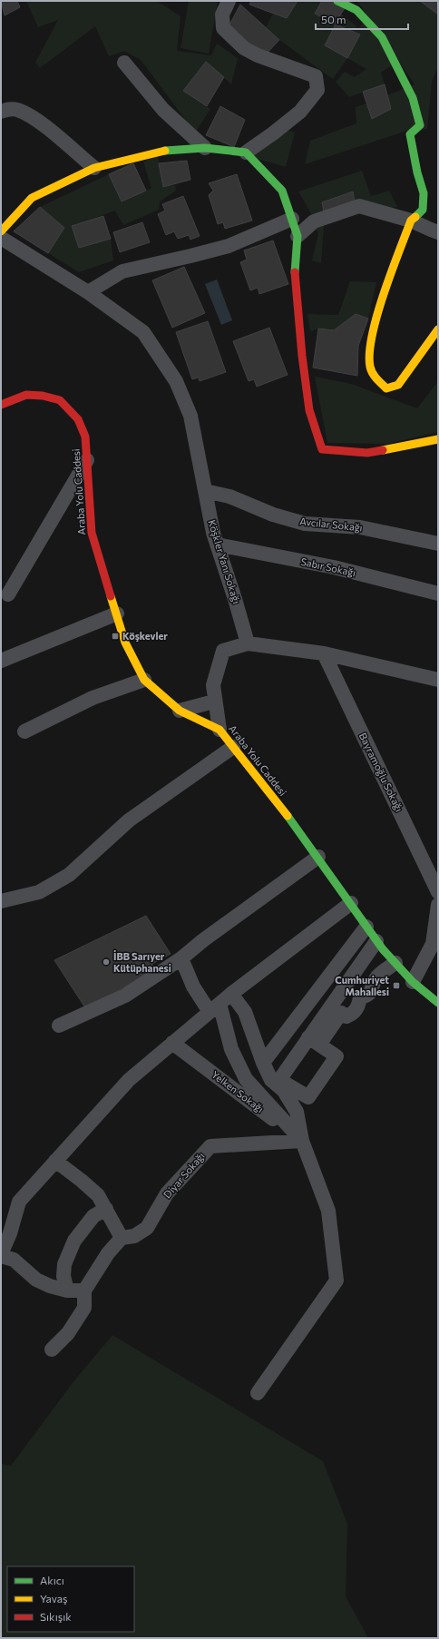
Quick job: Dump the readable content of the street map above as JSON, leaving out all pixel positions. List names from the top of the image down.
{
  "streets": {
    "street": [
      "Araba Yolu Caddesi",
      "Avcılar Sokağı",
      "Köşkler Yanı Sokağı",
      "Sabır Sokağı",
      "Bayramoğlu Sokağı",
      "Yelken Sokağı",
      "Diyar Sokağı"
    ]
  },
  "crossings": [
    ["Avcılar Sokağı", "Köşkler Yanı Sokağı"],
    ["Köşkler Yanı Sokağı", "Sabır Sokağı"],
    ["Yelken Sokağı", "Diyar Sokağı"]
  ],
  "places": {
    "transit": ["Köşkevler", "Cumhuriyet Mahallesi"],
    "other": ["İBB Sarıyer Kütüphanesi"]
  },
  "legend": ["Akıcı", "Yavaş", "Sıkışık"],
  "scale_bar": "50 m"
}
